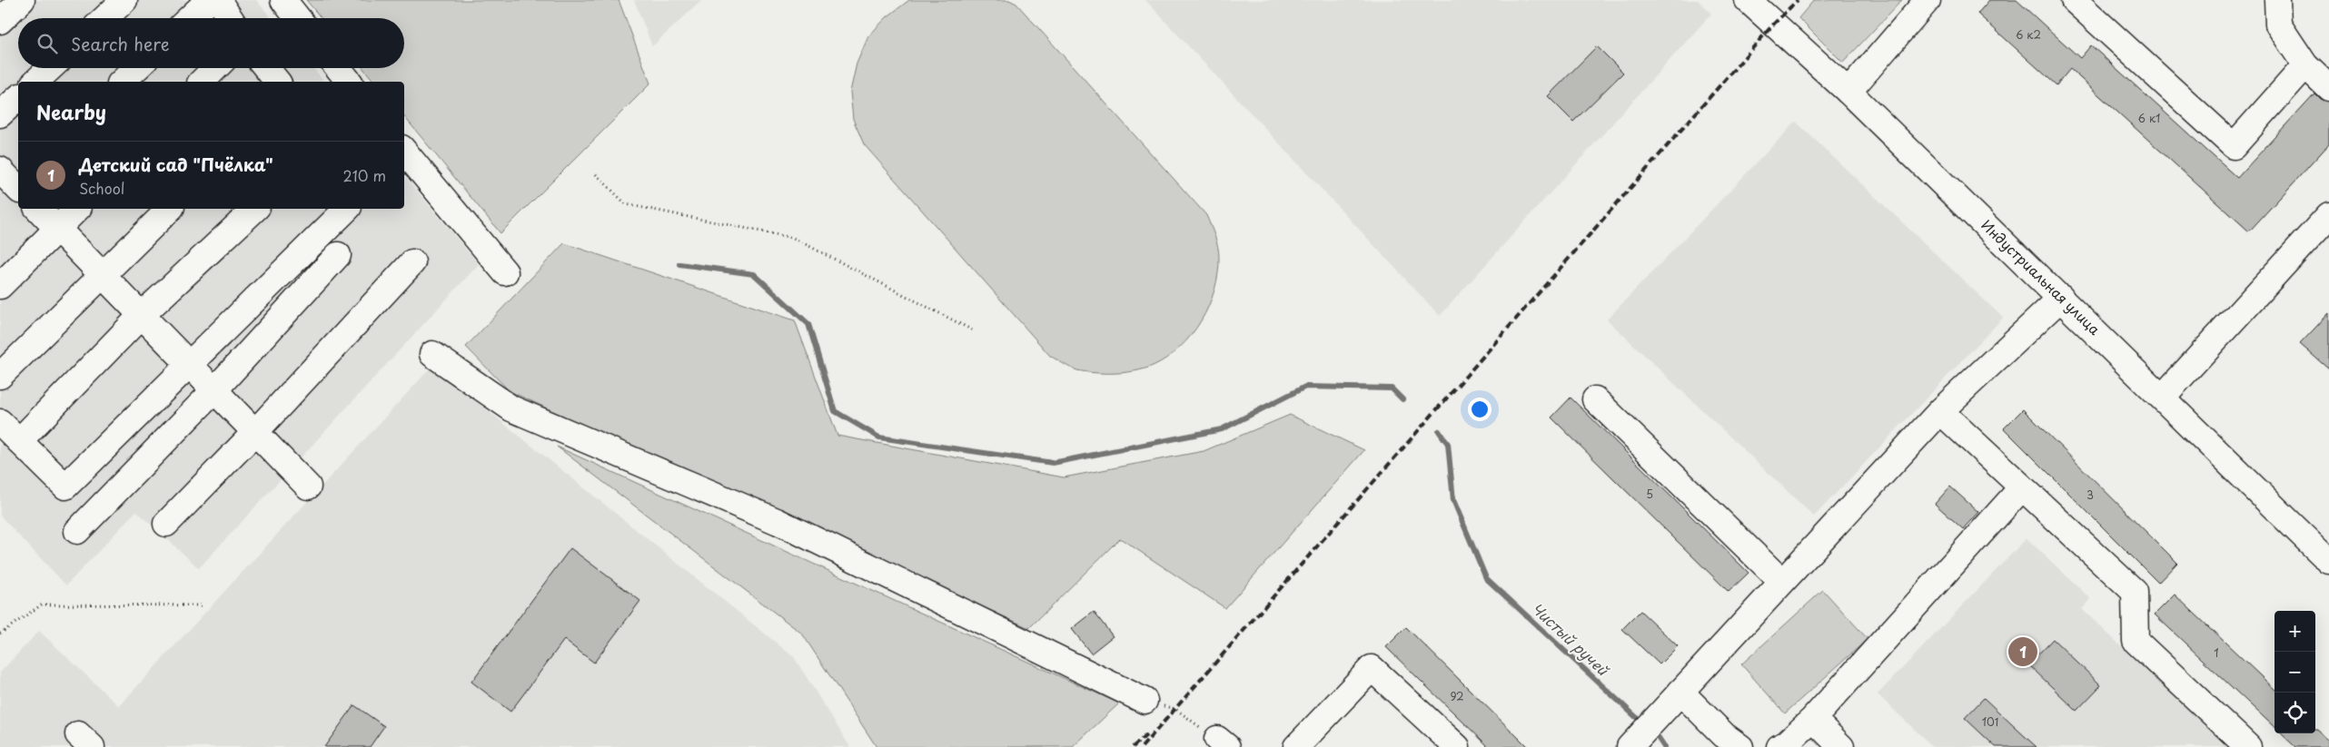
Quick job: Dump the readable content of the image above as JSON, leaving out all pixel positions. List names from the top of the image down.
{
  "streets": {
    "main road": ["Индустриальная улица"]
  },
  "water": ["Чистый ручей"],
  "house_numbers": [
    "6 к2",
    "6 к1",
    "5",
    "3",
    "1",
    "92",
    "101"
  ],
  "page": {
    "search": "Search here",
    "heading": "Nearby",
    "list": [
      {
        "mark": "1",
        "name": "Детский сад \"Пчёлка\"",
        "note": "School",
        "value": "210 m"
      }
    ],
    "map_buttons": ["+", "−"],
    "pins": "1"
  }
}
